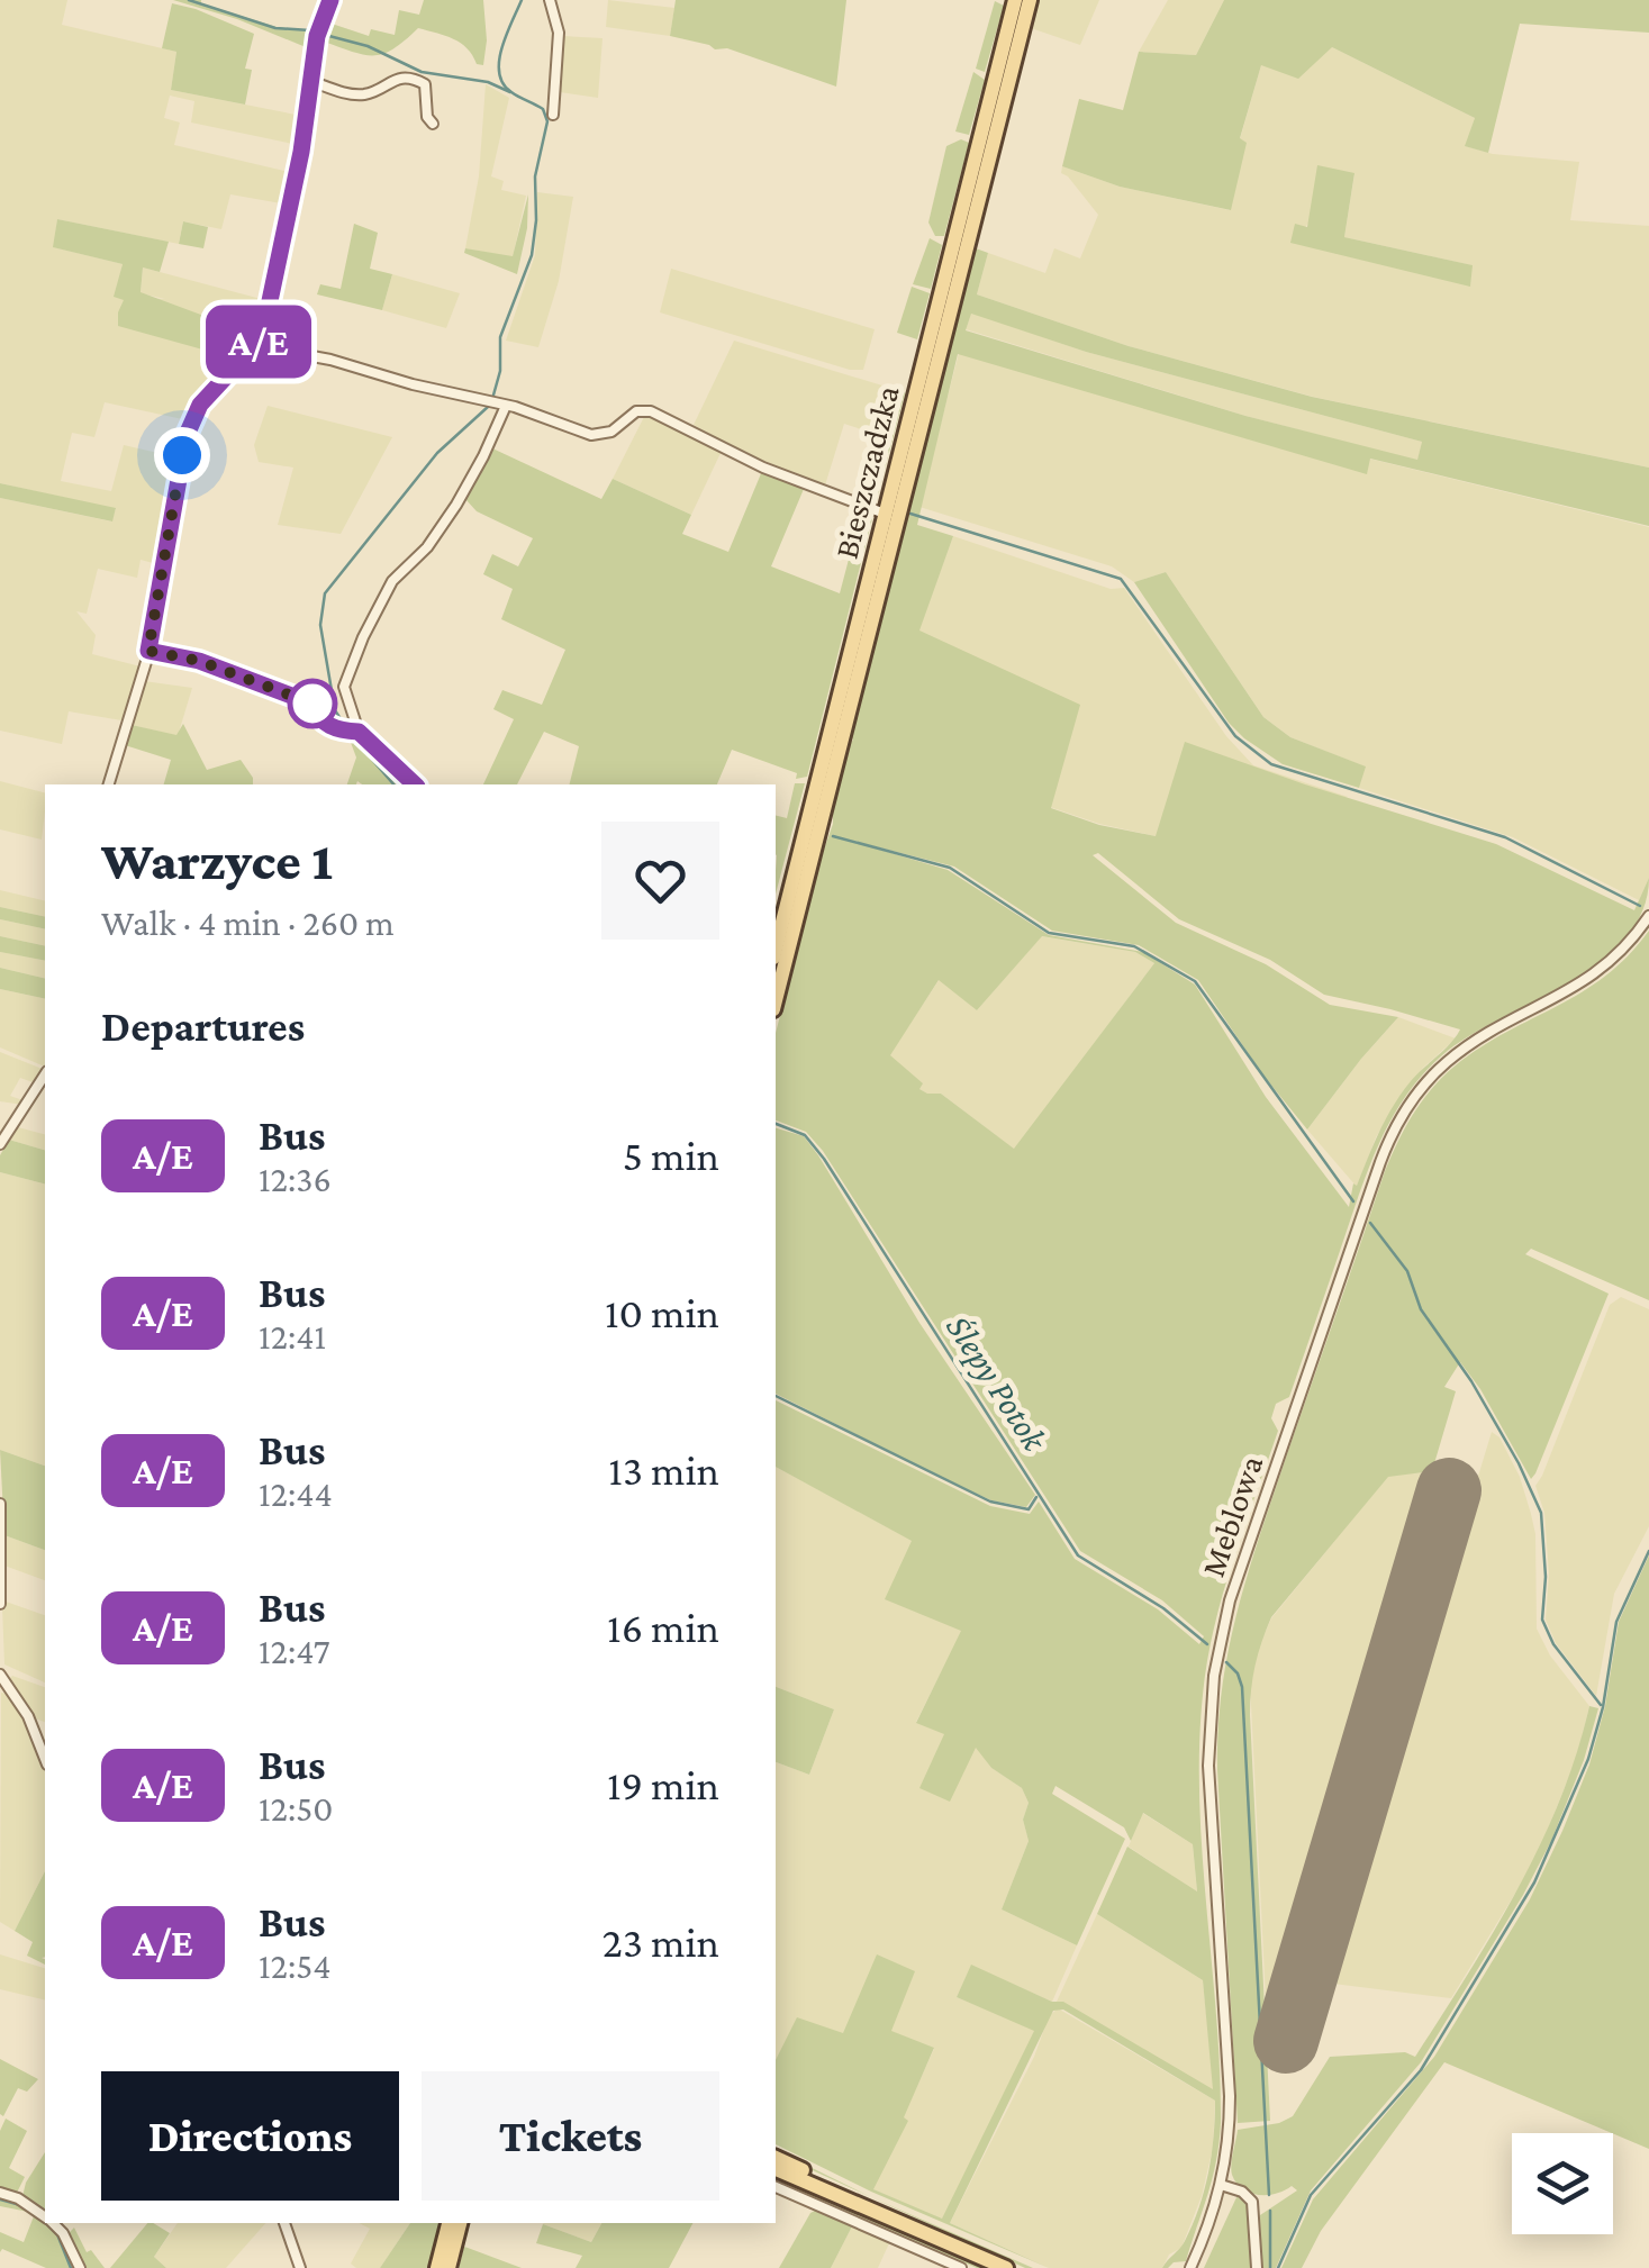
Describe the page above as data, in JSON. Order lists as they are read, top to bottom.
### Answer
{
  "streets": {
    "main road": ["Bieszczadzka"],
    "street": ["Meblowa"]
  },
  "water": ["Ślepy Potok"],
  "lines": ["bus line A/E"],
  "page": {
    "on_map": "A/E",
    "heading": [
      ["Warzyce 1", "Walk · 4 min · 260 m"],
      "Departures"
    ],
    "list": [
      {
        "mark": "A/E",
        "name": "Bus",
        "note": "12:36",
        "value": "5 min"
      },
      {
        "mark": "A/E",
        "name": "Bus",
        "note": "12:41",
        "value": "10 min"
      },
      {
        "mark": "A/E",
        "name": "Bus",
        "note": "12:44",
        "value": "13 min"
      },
      {
        "mark": "A/E",
        "name": "Bus",
        "note": "12:47",
        "value": "16 min"
      },
      {
        "mark": "A/E",
        "name": "Bus",
        "note": "12:50",
        "value": "19 min"
      },
      {
        "mark": "A/E",
        "name": "Bus",
        "note": "12:54",
        "value": "23 min"
      }
    ],
    "buttons": ["Directions", "Tickets"]
  }
}
